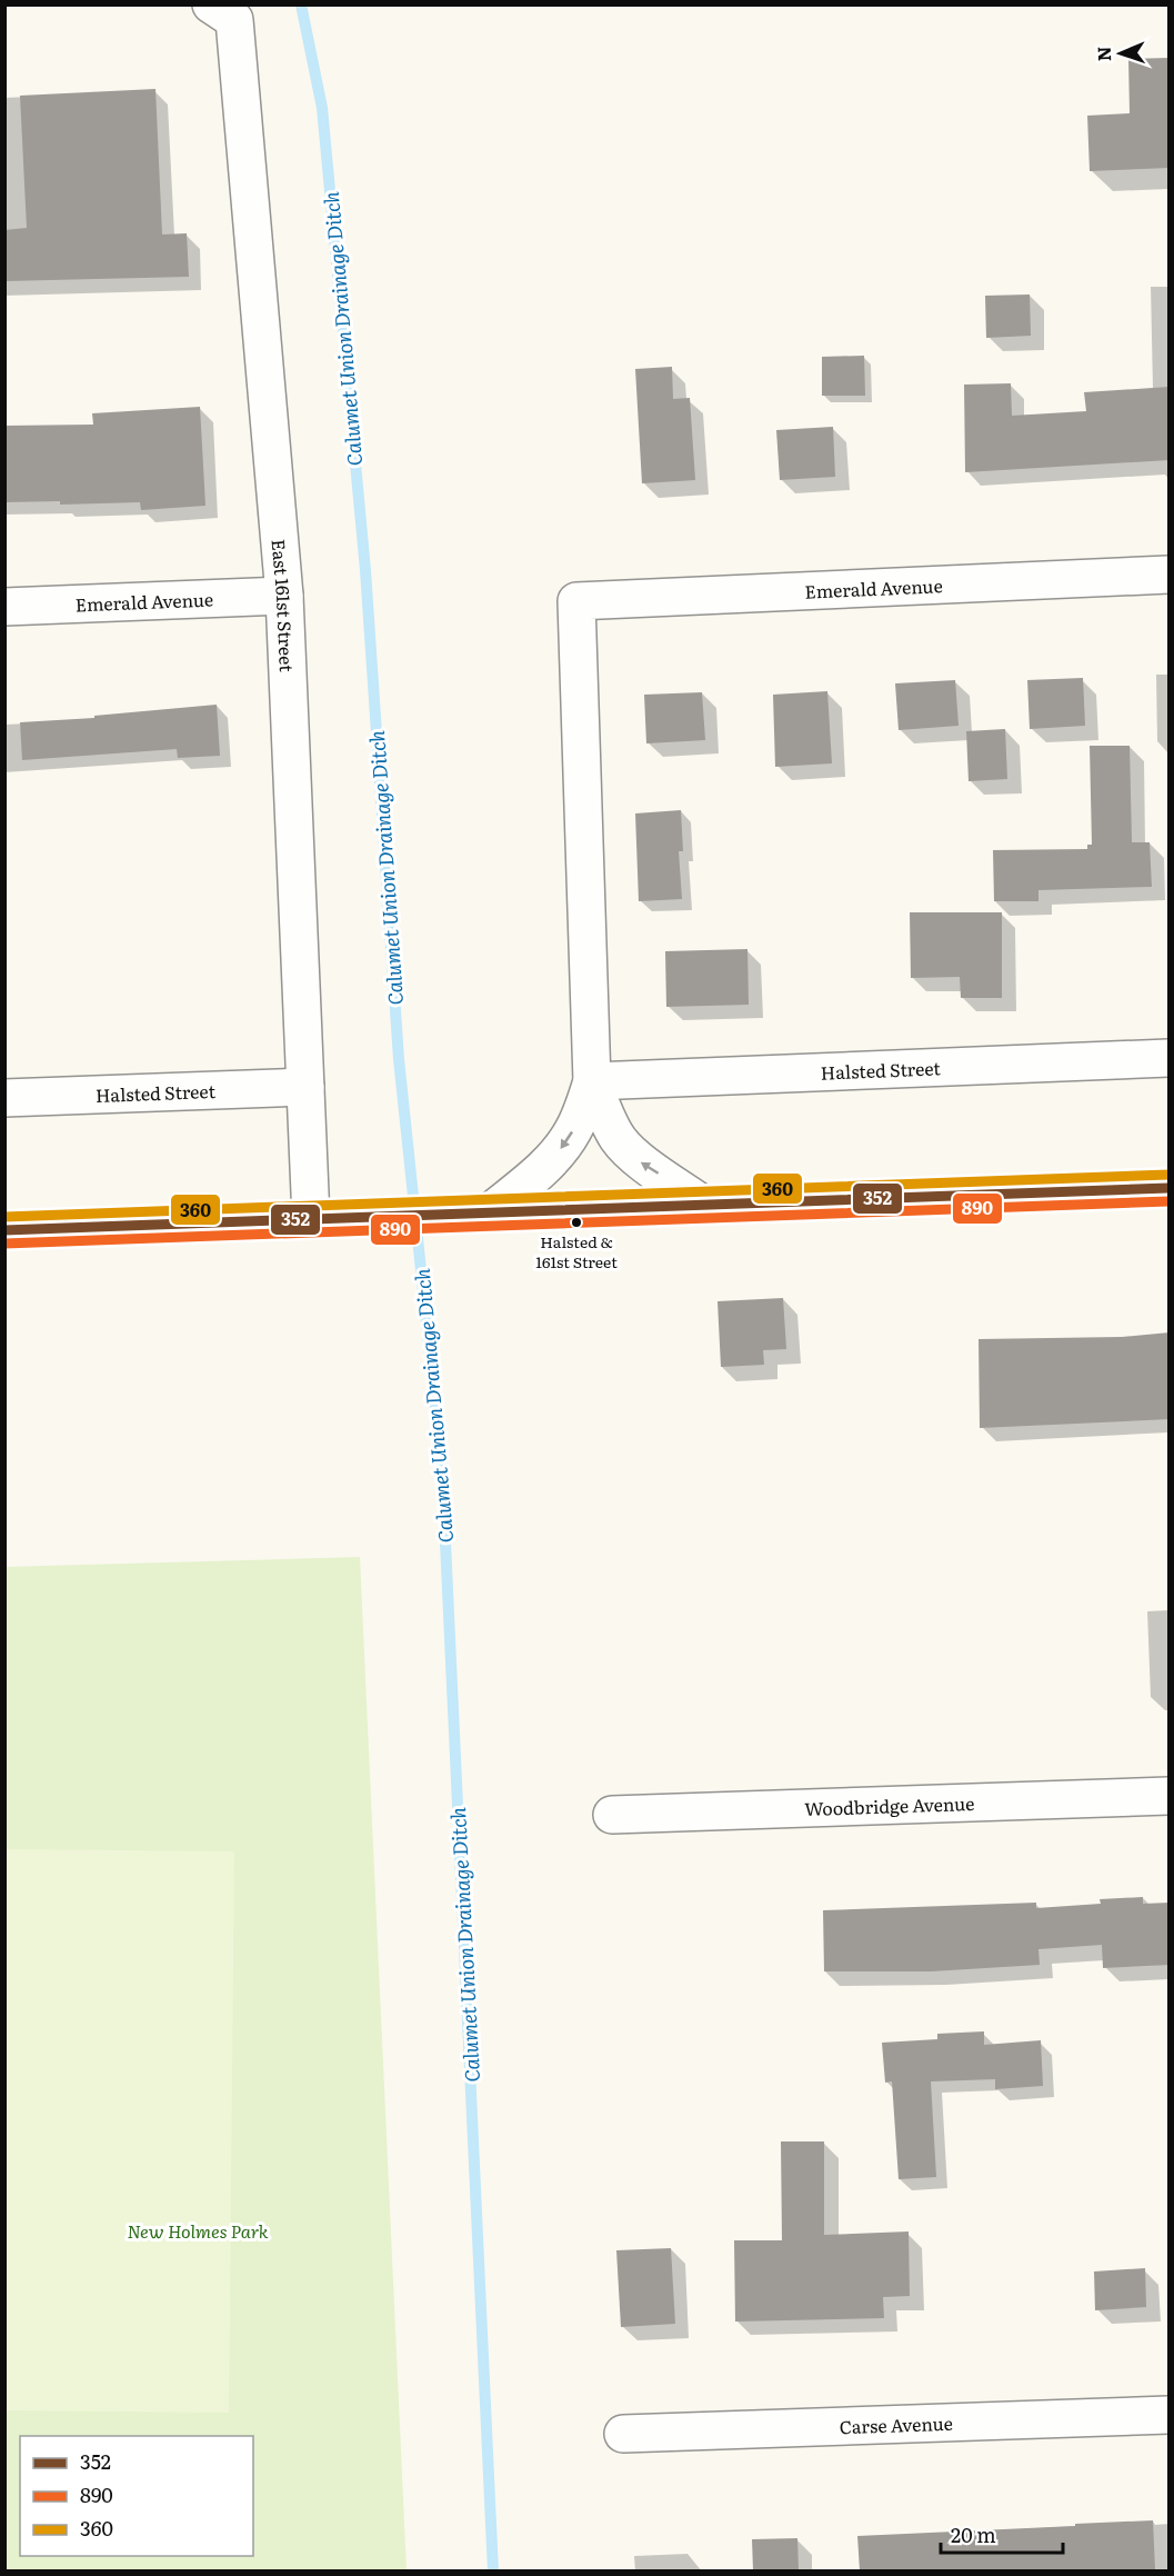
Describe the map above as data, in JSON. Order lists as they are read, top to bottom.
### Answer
{
  "streets": {
    "street": [
      "Emerald Avenue",
      "East 161st Street",
      "Halsted Street",
      "Woodbridge Avenue",
      "Carse Avenue"
    ]
  },
  "crossings": [
    ["Emerald Avenue", "East 161st Street"],
    ["Emerald Avenue", "Halsted Street"],
    ["East 161st Street", "Halsted Street"]
  ],
  "water": ["Calumet Union Drainage Ditch"],
  "parks": ["New Holmes Park"],
  "places": ["Halsted & 161st Street"],
  "lines": ["transit line 360", "transit line 352", "transit line 890"],
  "legend": ["352", "890", "360"],
  "scale_bar": "20 m",
  "north": "left"
}
